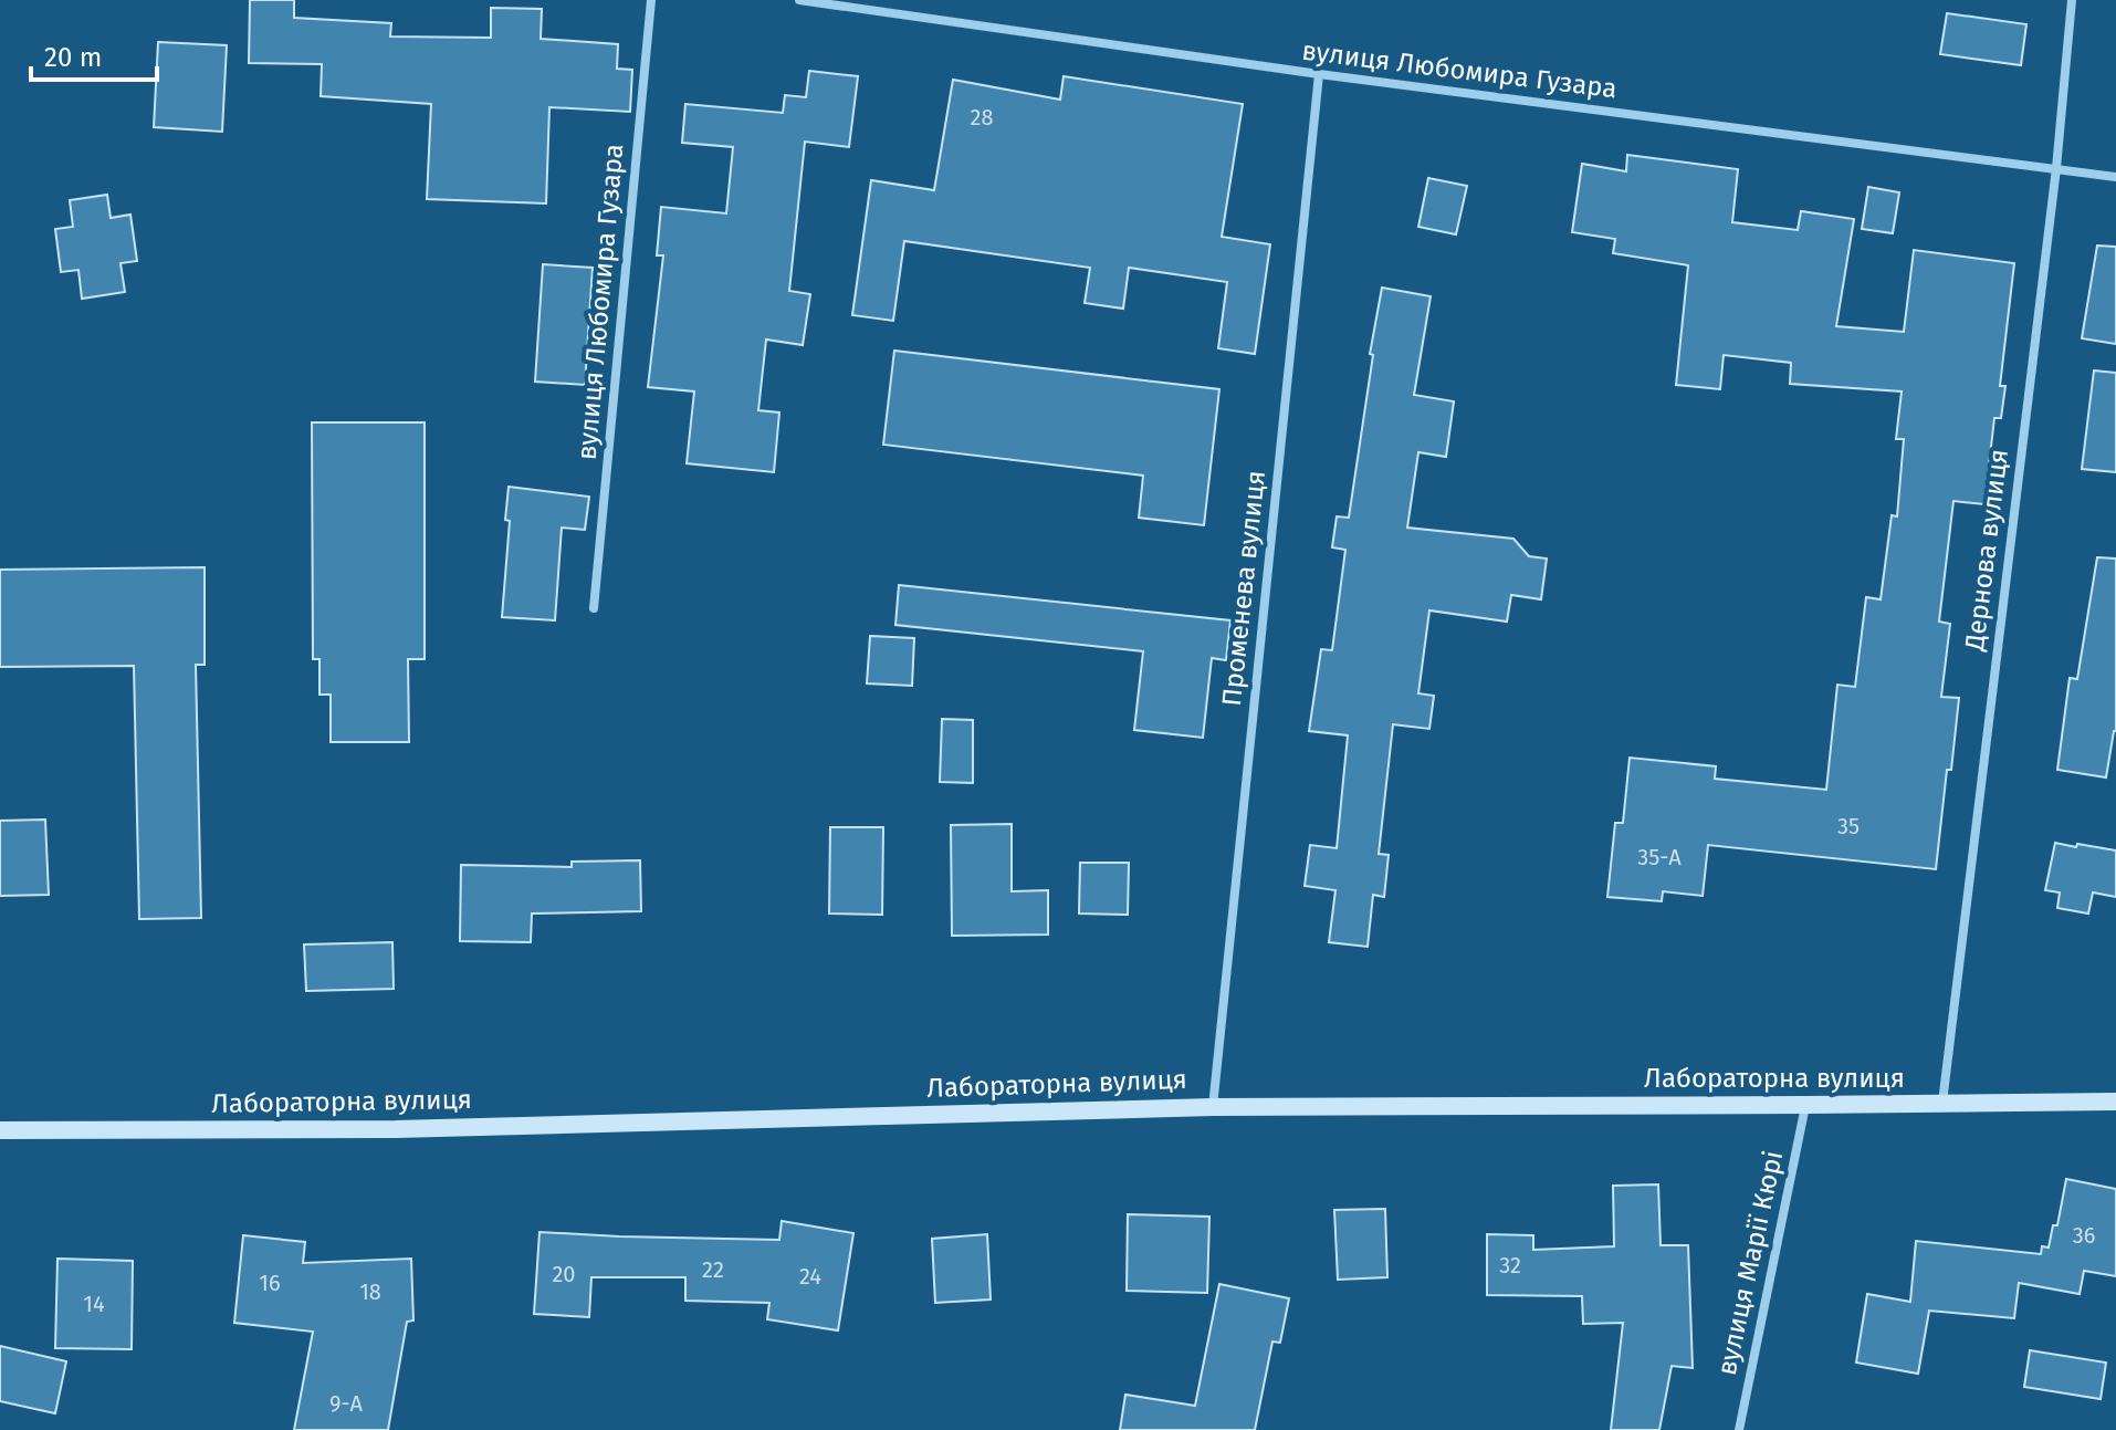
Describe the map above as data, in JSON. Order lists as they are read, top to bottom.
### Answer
{
  "streets": {
    "main road": ["Лабораторна вулиця"],
    "street": [
      "вулиця Любомира Гузара",
      "Дернова вулиця",
      "Променева вулиця",
      "вулиця Марії Кюрі"
    ]
  },
  "crossings": [
    ["вулиця Любомира Гузара", "Дернова вулиця"],
    ["вулиця Любомира Гузара", "Променева вулиця"],
    ["Дернова вулиця", "Лабораторна вулиця"],
    ["Променева вулиця", "Лабораторна вулиця"],
    ["Лабораторна вулиця", "вулиця Марії Кюрі"]
  ],
  "house_numbers": [
    "28",
    "35",
    "35-А",
    "36",
    "32",
    "22",
    "20",
    "24",
    "16",
    "18",
    "14",
    "9-А"
  ],
  "scale_bar": "20 m"
}
